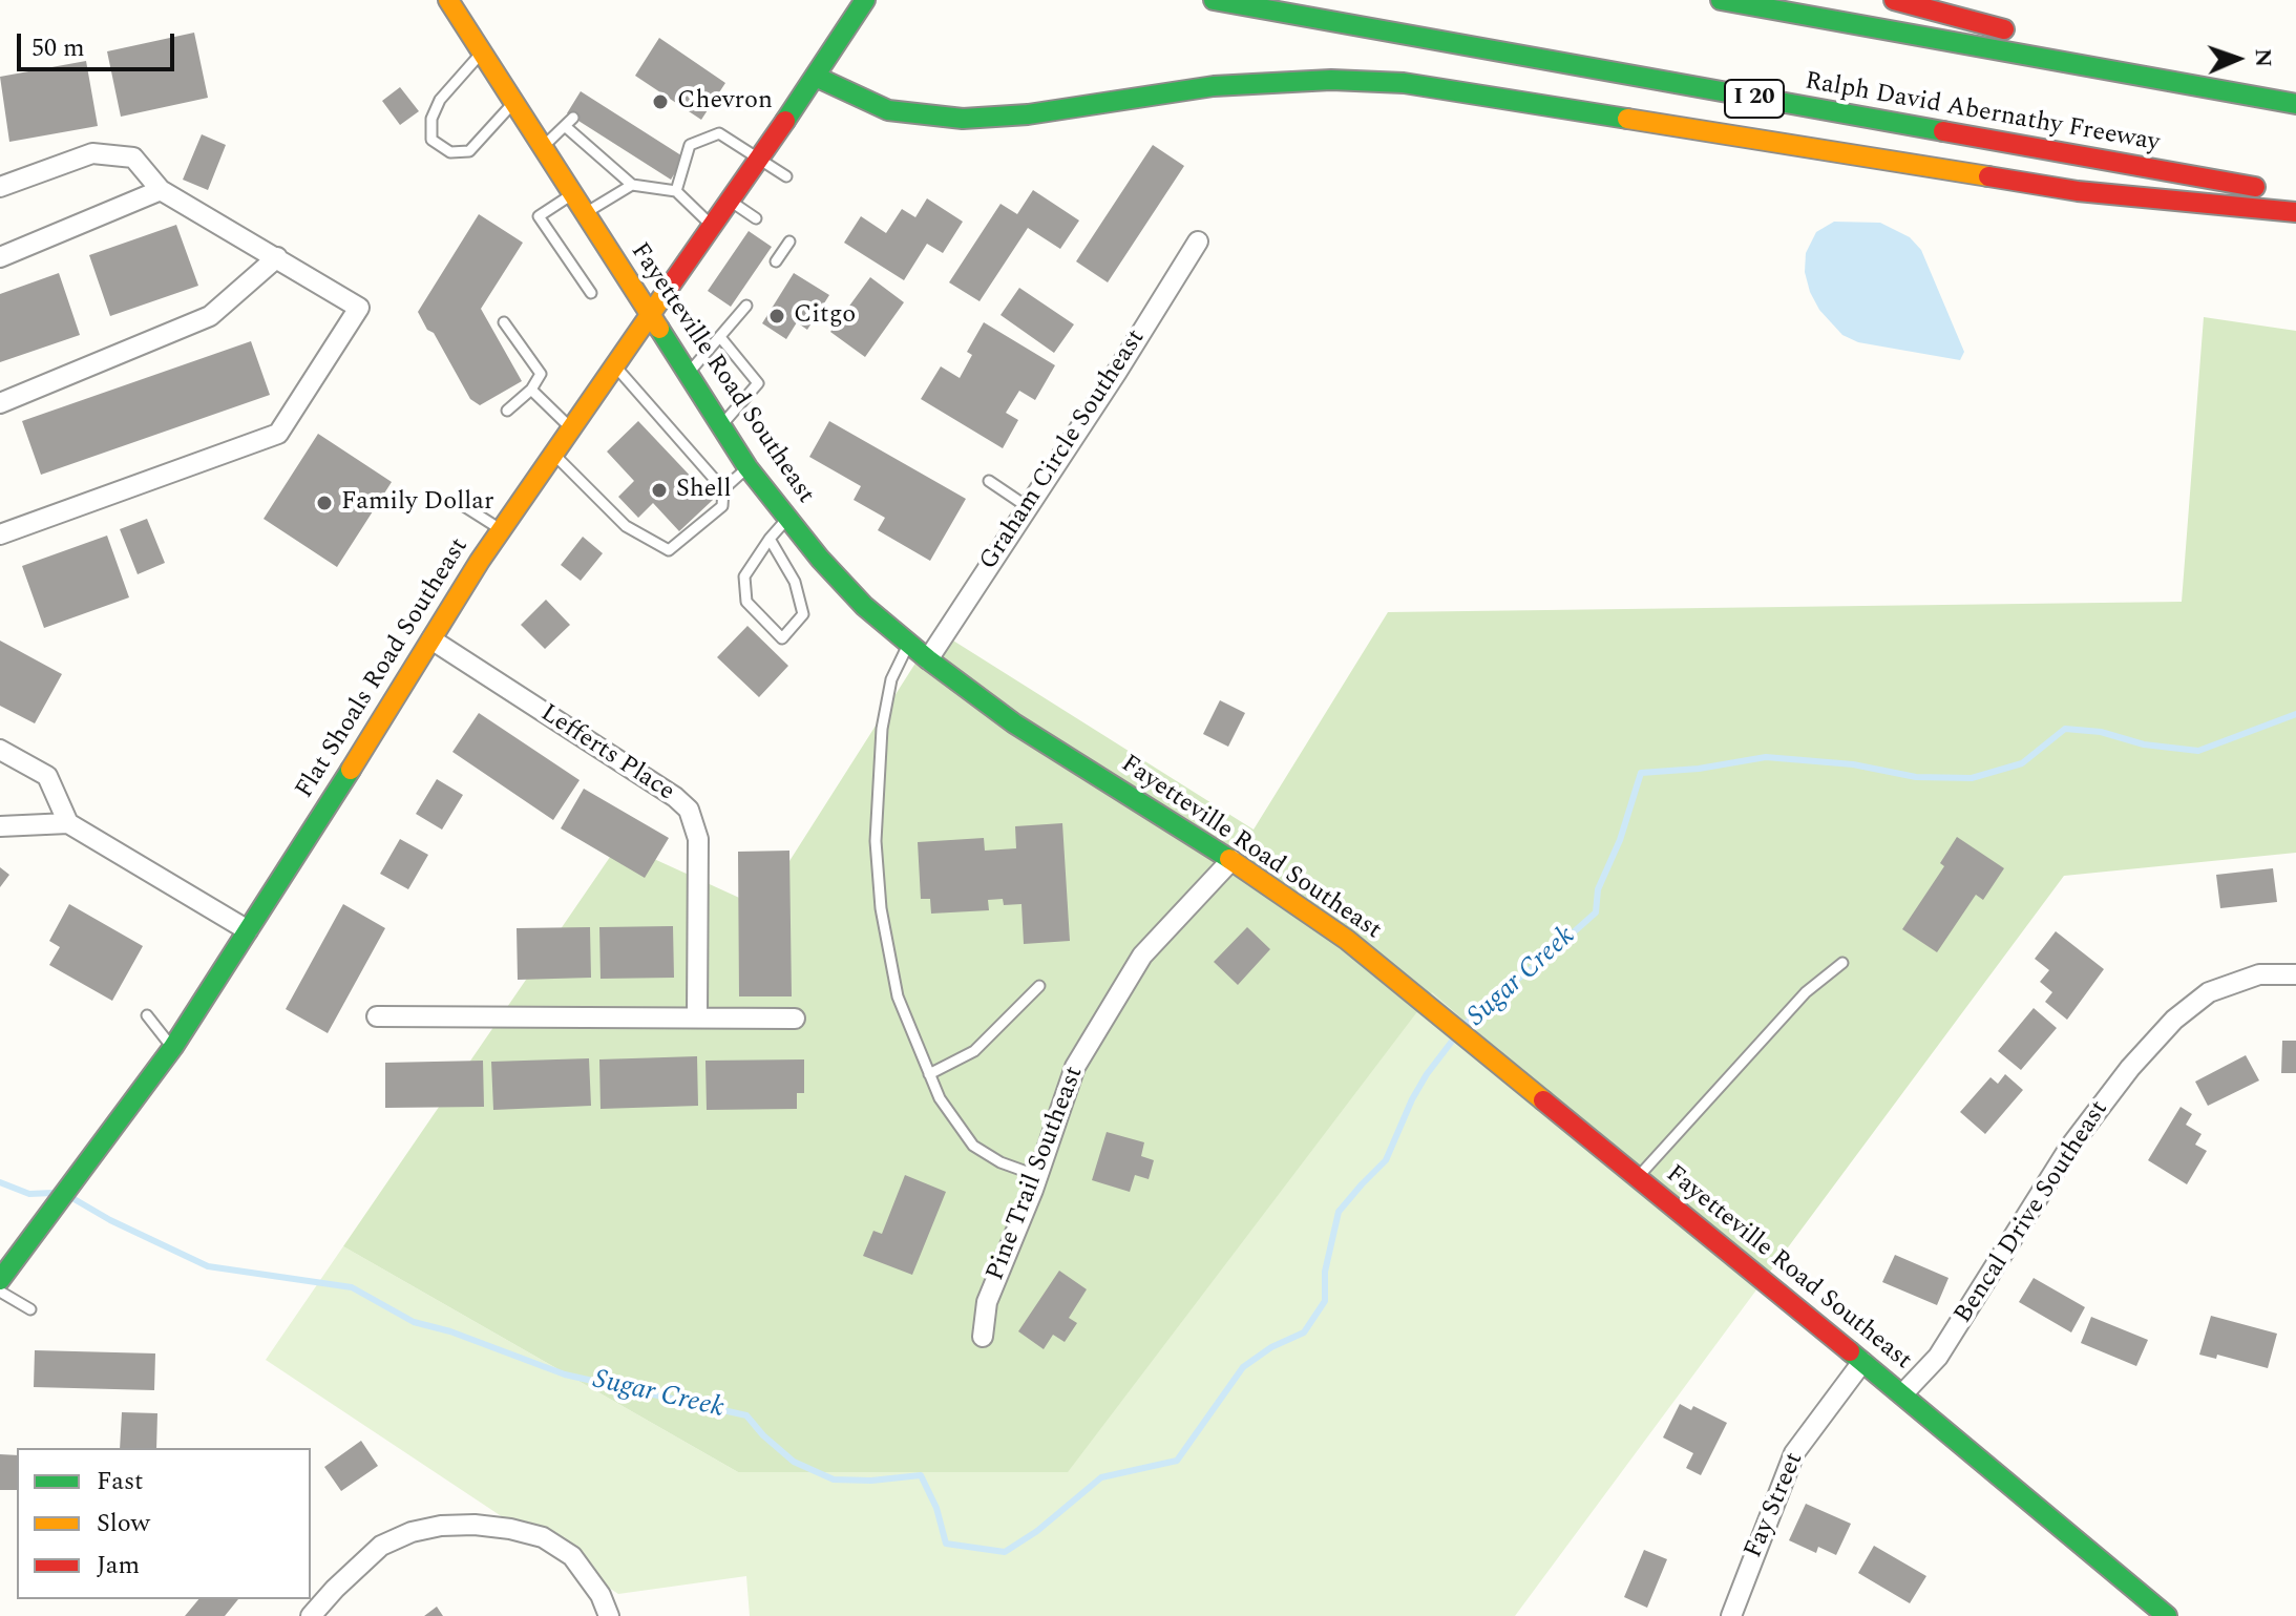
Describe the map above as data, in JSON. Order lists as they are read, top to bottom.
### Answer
{
  "streets": {
    "main road": [
      "I 20",
      "Ralph David Abernathy Freeway",
      "Fayetteville Road Southeast",
      "Flat Shoals Road Southeast"
    ],
    "street": [
      "Graham Circle Southeast",
      "Lefferts Place",
      "Pine Trail Southeast",
      "Bencal Drive Southeast",
      "Fay Street"
    ]
  },
  "crossings": [
    ["Fayetteville Road Southeast", "Graham Circle Southeast"],
    ["Fayetteville Road Southeast", "Flat Shoals Road Southeast"],
    ["Fayetteville Road Southeast", "Pine Trail Southeast"],
    ["Fayetteville Road Southeast", "Bencal Drive Southeast"],
    ["Fayetteville Road Southeast", "Fay Street"],
    ["Flat Shoals Road Southeast", "Lefferts Place"]
  ],
  "water": ["Sugar Creek"],
  "places": [
    "Chevron",
    "Citgo",
    "Shell",
    "Family Dollar"
  ],
  "legend": ["Fast", "Slow", "Jam"],
  "scale_bar": "50 m",
  "north": "right"
}
